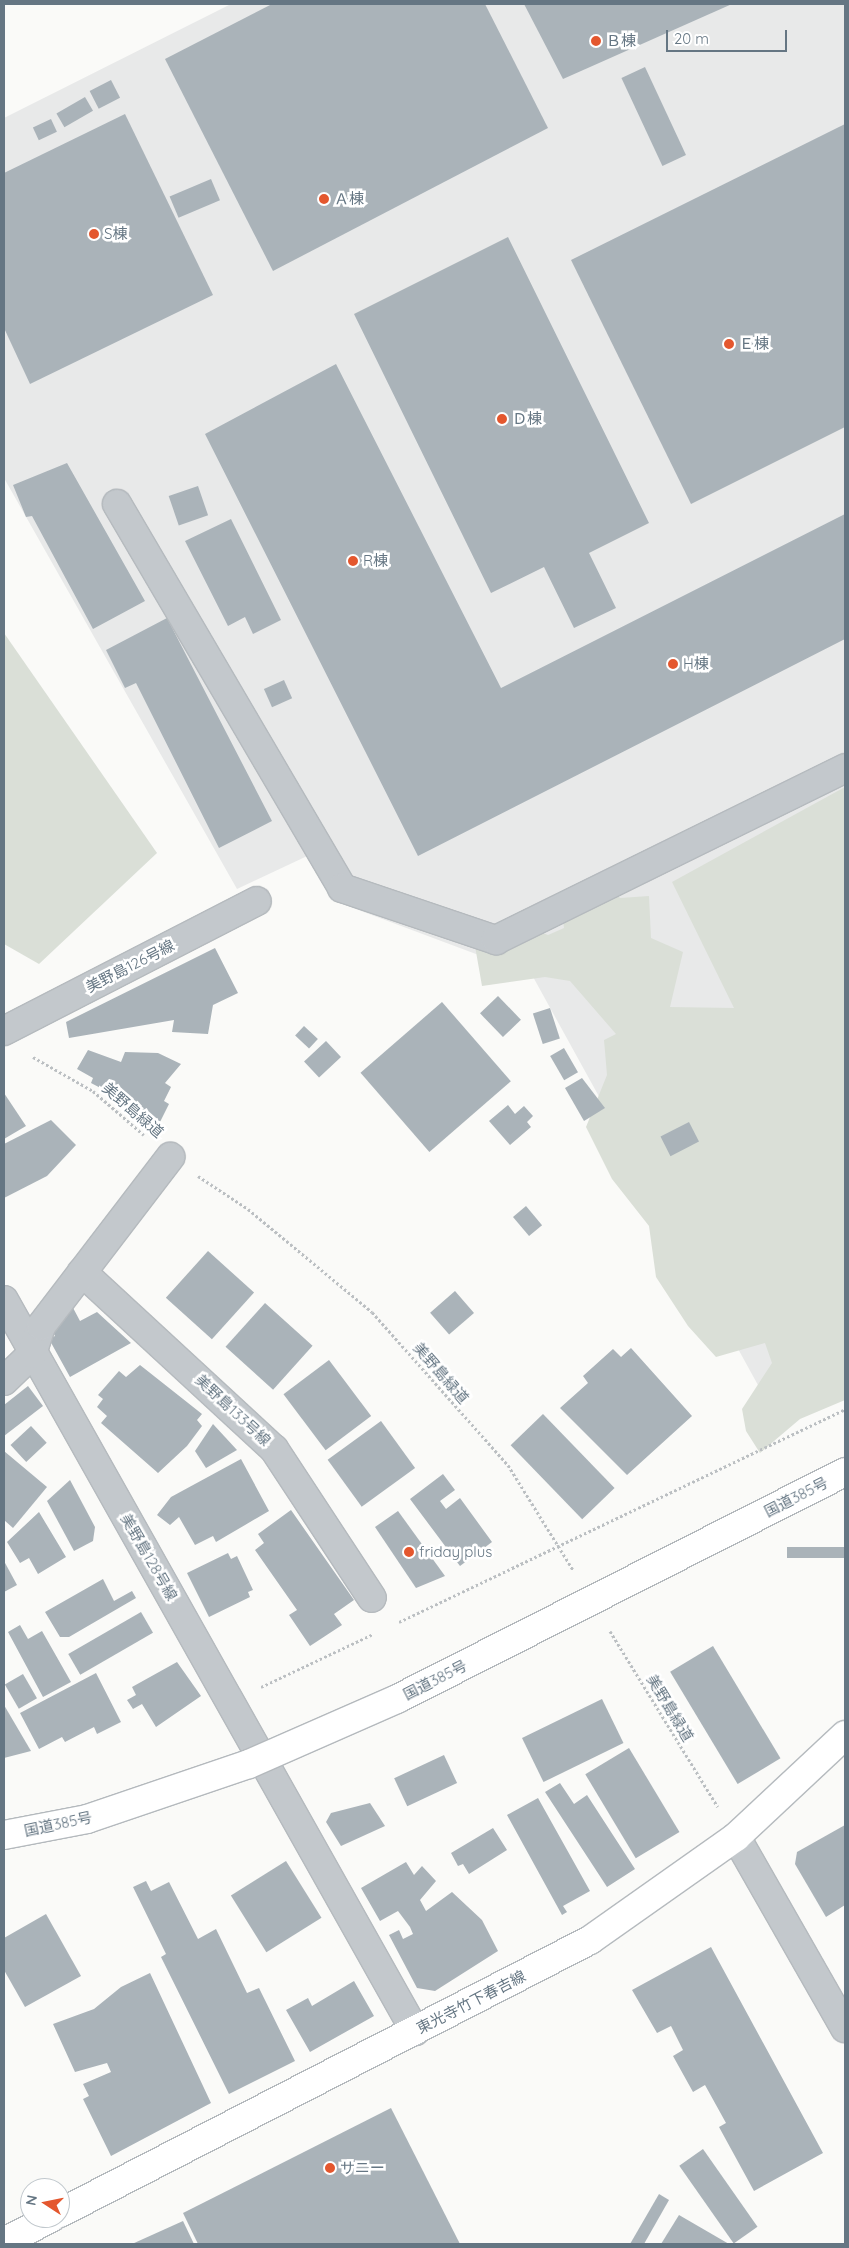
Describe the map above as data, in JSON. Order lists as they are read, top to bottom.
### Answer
{
  "streets": {
    "main road": ["国道385号", "東光寺竹下春吉線"],
    "street": ["美野島126号線", "美野島133号線", "美野島128号線"],
    "path": ["美野島緑道"]
  },
  "crossings": [
    ["美野島緑道", "東光寺竹下春吉線"],
    ["美野島128号線", "東光寺竹下春吉線"]
  ],
  "places": [
    "Ｂ棟",
    "Ａ棟",
    "S棟",
    "Ｅ棟",
    "Ｄ棟",
    "R棟",
    "H棟",
    "friday plus",
    "サニー"
  ],
  "scale_bar": "20 m",
  "north": "left"
}
